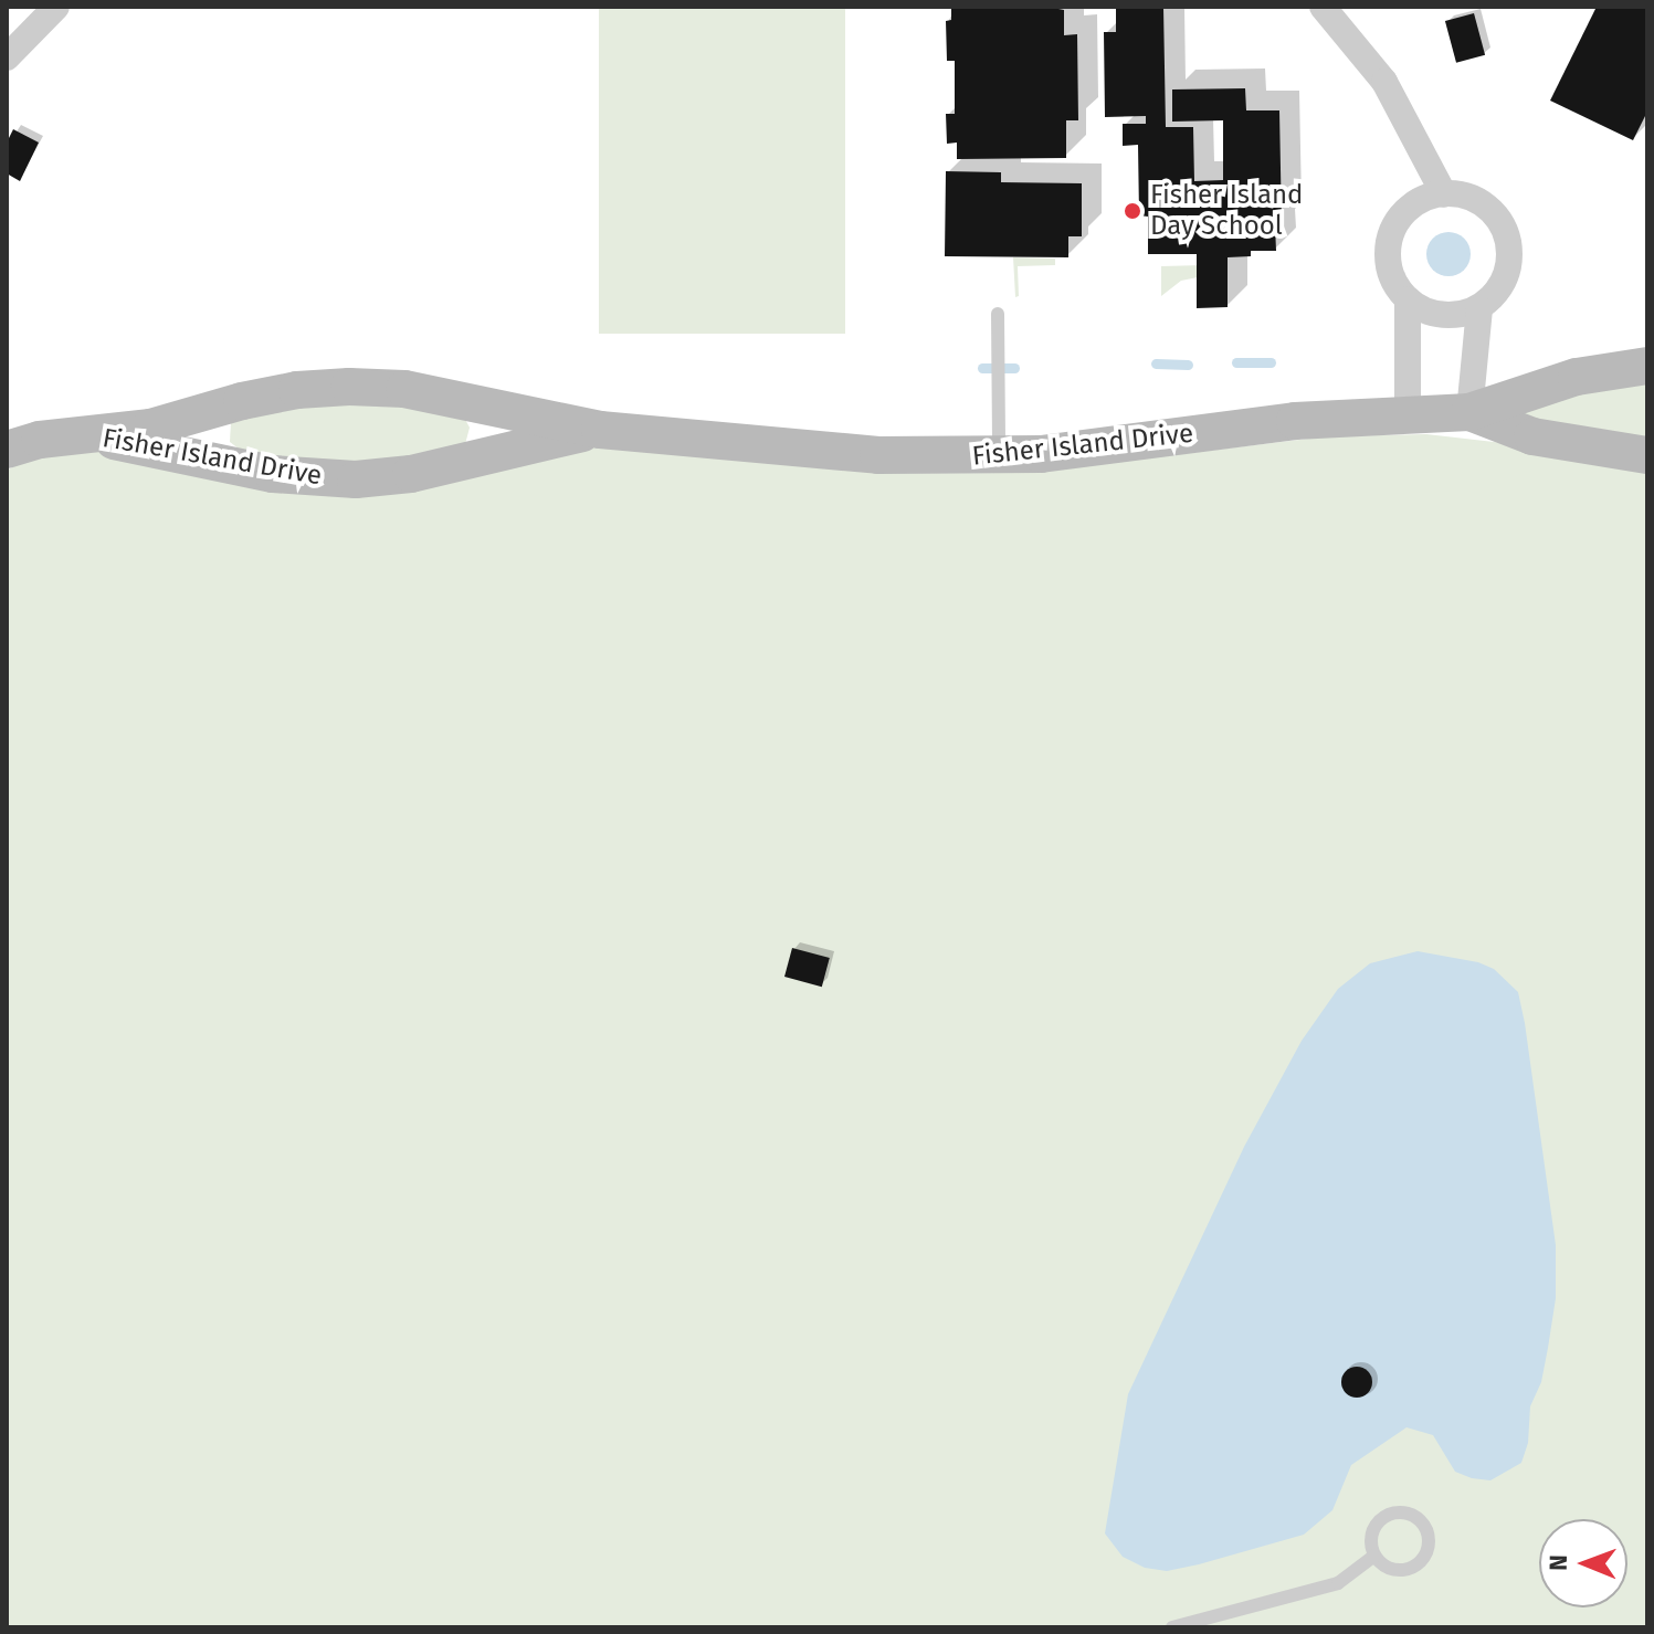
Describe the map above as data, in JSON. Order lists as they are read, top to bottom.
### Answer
{
  "streets": {
    "street": ["Fisher Island Drive"]
  },
  "places": ["Fisher Island Day School"],
  "north": "left"
}
